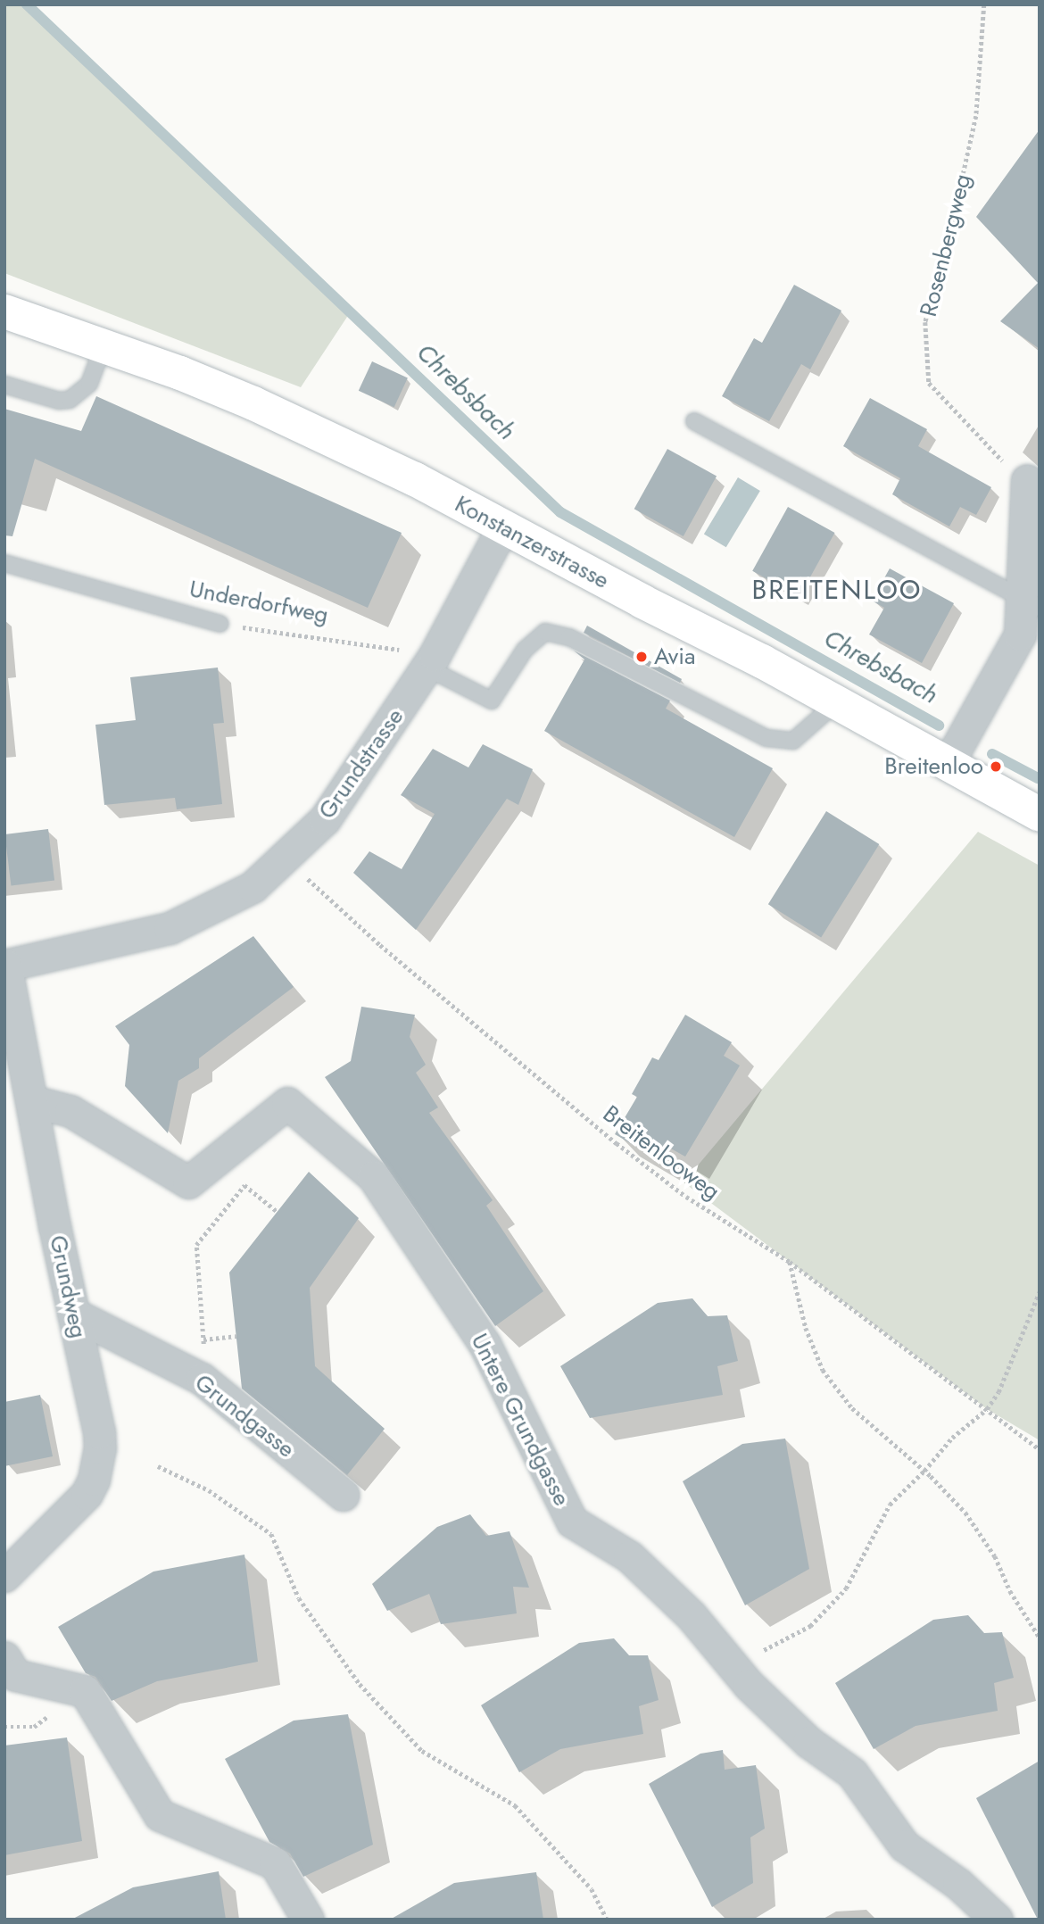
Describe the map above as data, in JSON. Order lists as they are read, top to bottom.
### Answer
{
  "streets": {
    "main road": ["Konstanzerstrasse"],
    "street": [
      "Grundstrasse",
      "Grundweg",
      "Grundgasse",
      "Untere Grundgasse"
    ],
    "lane": ["Underdorfweg"],
    "path": ["Rosenbergweg", "Breitenlooweg"]
  },
  "crossings": [
    ["Konstanzerstrasse", "Grundstrasse"],
    ["Underdorfweg", "Grundstrasse"],
    ["Grundstrasse", "Breitenlooweg"],
    ["Grundstrasse", "Grundweg"],
    ["Grundweg", "Grundgasse"],
    ["Grundweg", "Untere Grundgasse"]
  ],
  "districts": ["BREITENLOO"],
  "water": ["Chrebsbach"],
  "places": ["Avia", "Breitenloo"]
}
